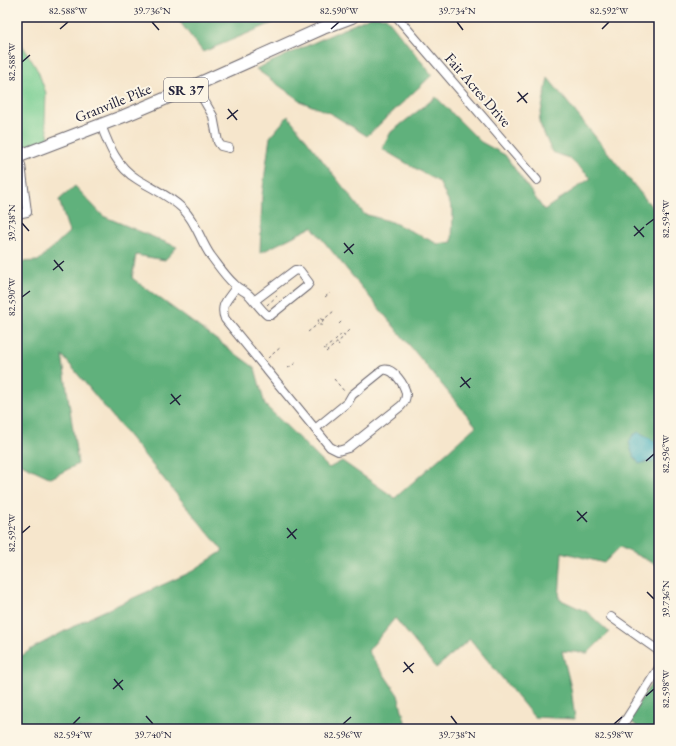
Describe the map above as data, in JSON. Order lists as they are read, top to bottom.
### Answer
{
  "streets": {
    "highway": ["SR 37", "Granville Pike"],
    "street": ["Fair Acres Drive"]
  },
  "coordinates": [
    "82.588°W",
    "39.736°N",
    "82.590°W",
    "39.734°N",
    "82.592°W",
    "82.594°W",
    "39.738°N",
    "82.596°W",
    "82.598°W",
    "39.740°N"
  ]
}
